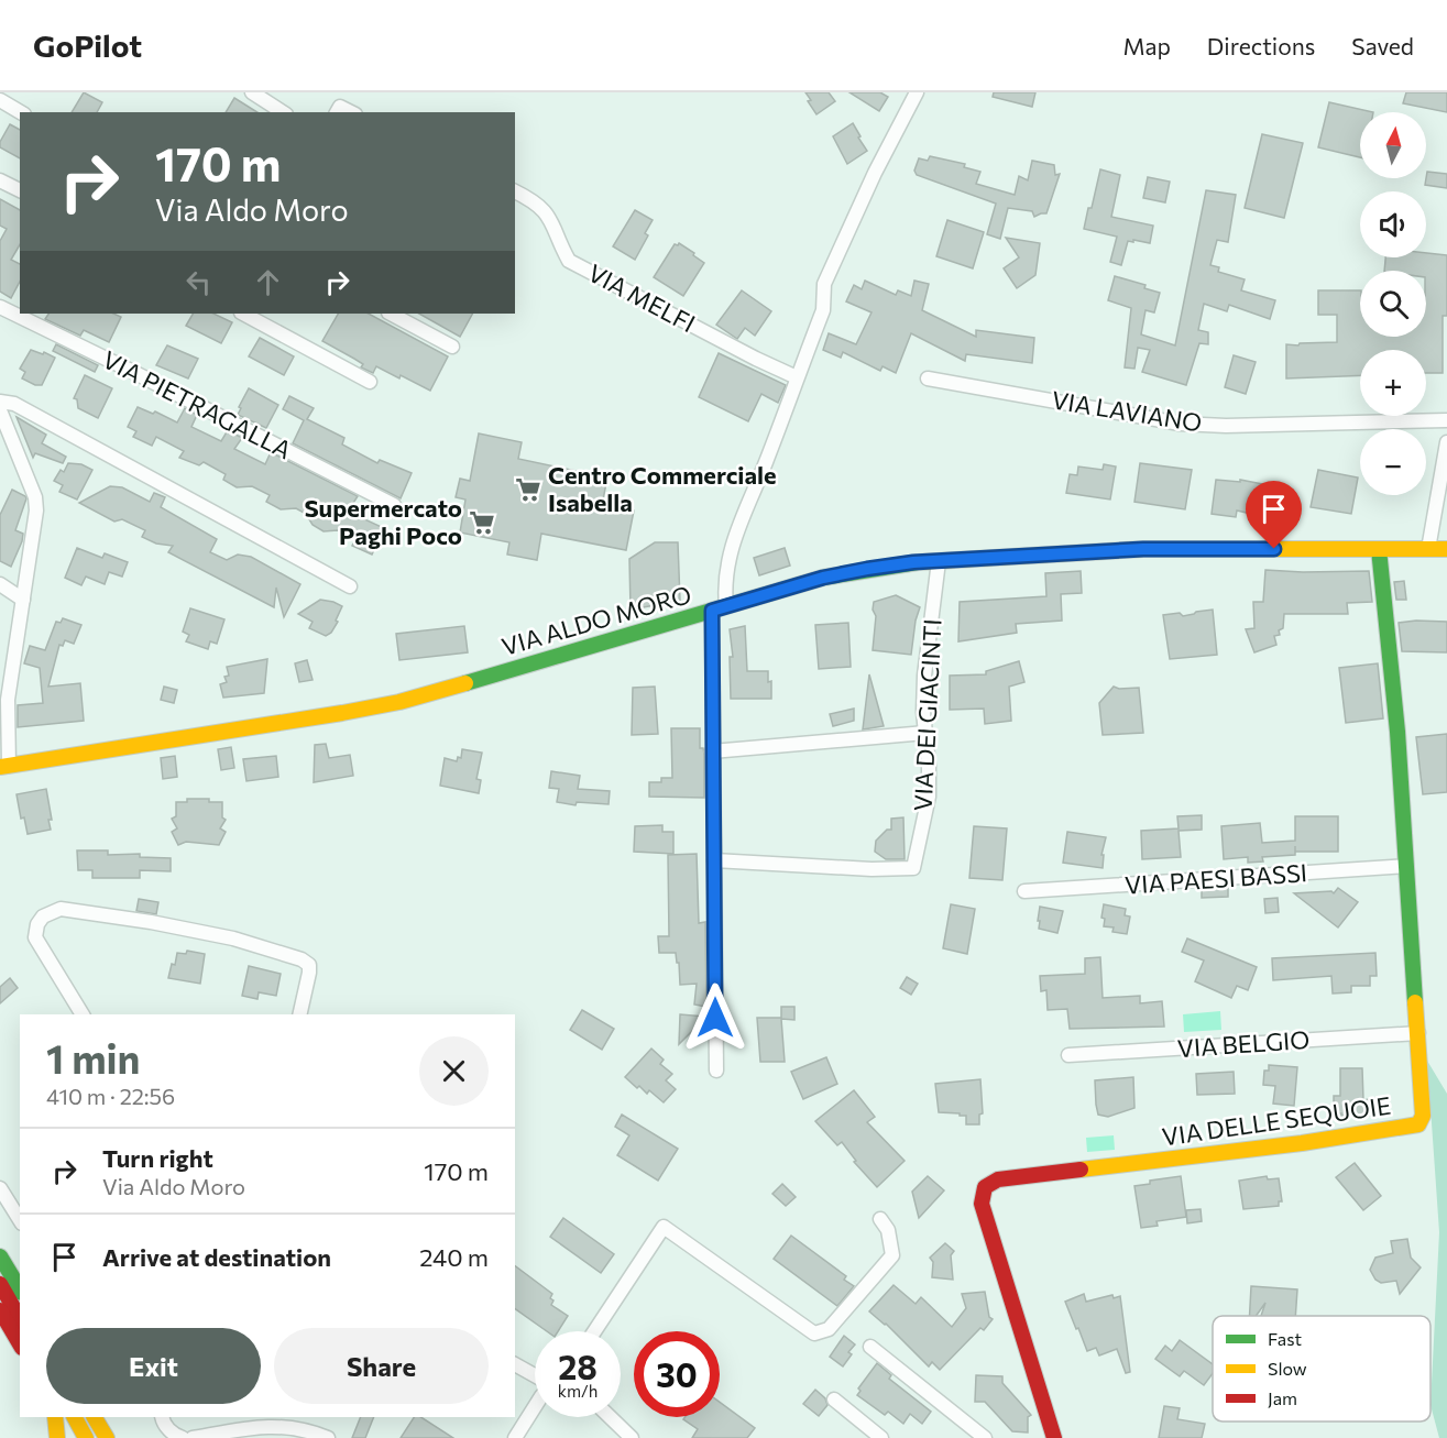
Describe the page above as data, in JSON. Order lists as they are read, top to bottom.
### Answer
{
  "streets": {
    "street": [
      "VIA MELFI",
      "VIA PIETRAGALLA",
      "VIA LAVIANO",
      "VIA ALDO MORO",
      "VIA DEI GIACINTI",
      "VIA PAESI BASSI",
      "VIA BELGIO",
      "VIA DELLE SEQUOIE"
    ]
  },
  "crossings": [
    ["VIA ALDO MORO", "VIA DEI GIACINTI"],
    ["VIA ALDO MORO", "VIA DELLE SEQUOIE"],
    ["VIA PAESI BASSI", "VIA DELLE SEQUOIE"],
    ["VIA BELGIO", "VIA DELLE SEQUOIE"]
  ],
  "places": {
    "supermarket": ["Centro Commerciale Isabella", "Supermercato Paghi Poco"]
  },
  "legend": ["Fast", "Slow", "Jam"],
  "north": "top",
  "page": {
    "header": "GoPilot",
    "nav": ["Map", "Directions", "Saved"],
    "map_buttons": ["+", "−"],
    "turn": ["170 m", "Via Aldo Moro"],
    "heading": ["1 min", "410 m · 22:56"],
    "list": [
      {
        "name": "Turn right",
        "note": "Via Aldo Moro",
        "value": "170 m"
      },
      {
        "name": "Arrive at destination",
        "value": "240 m"
      }
    ],
    "buttons": ["Exit", "Share"],
    "speed": "28 km/h",
    "limit": "30"
  }
}
